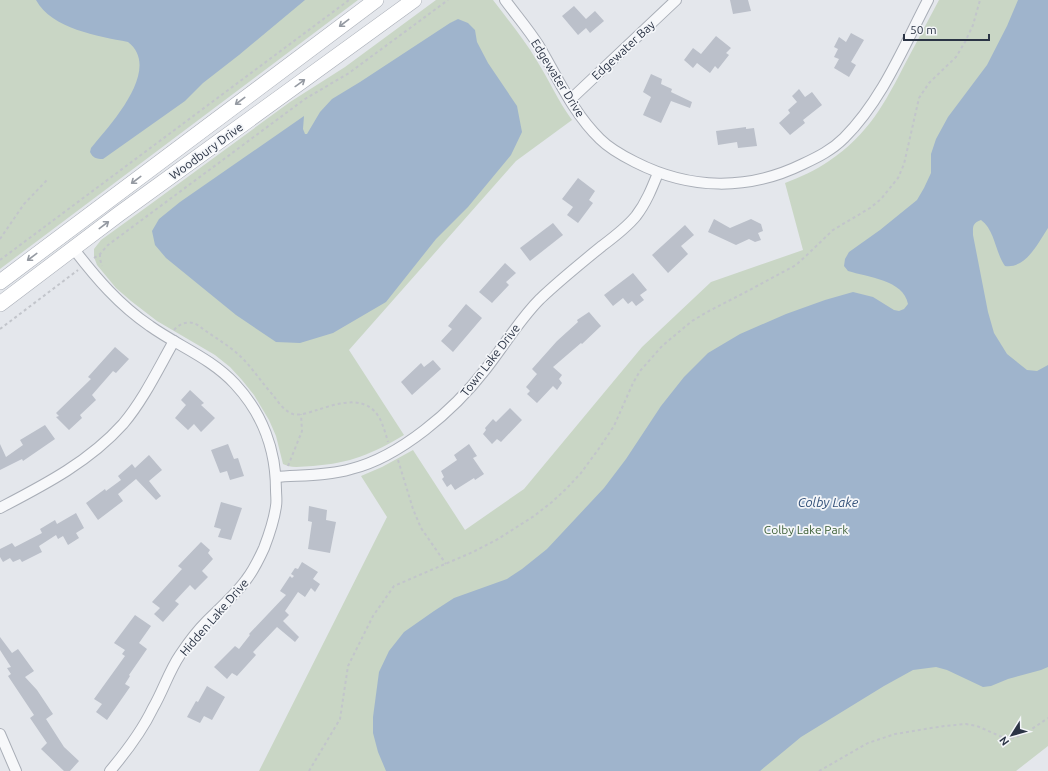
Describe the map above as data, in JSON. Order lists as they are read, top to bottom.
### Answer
{
  "streets": {
    "main road": ["Woodbury Drive"],
    "street": [
      "Edgewater Bay",
      "Edgewater Drive",
      "Town Lake Drive",
      "Hidden Lake Drive"
    ]
  },
  "crossings": [
    ["Edgewater Bay", "Edgewater Drive"],
    ["Edgewater Drive", "Town Lake Drive"],
    ["Woodbury Drive", "Hidden Lake Drive"],
    ["Town Lake Drive", "Hidden Lake Drive"]
  ],
  "water": ["Colby Lake"],
  "parks": ["Colby Lake Park"],
  "scale_bar": "50 m",
  "north": "bottom left"
}
